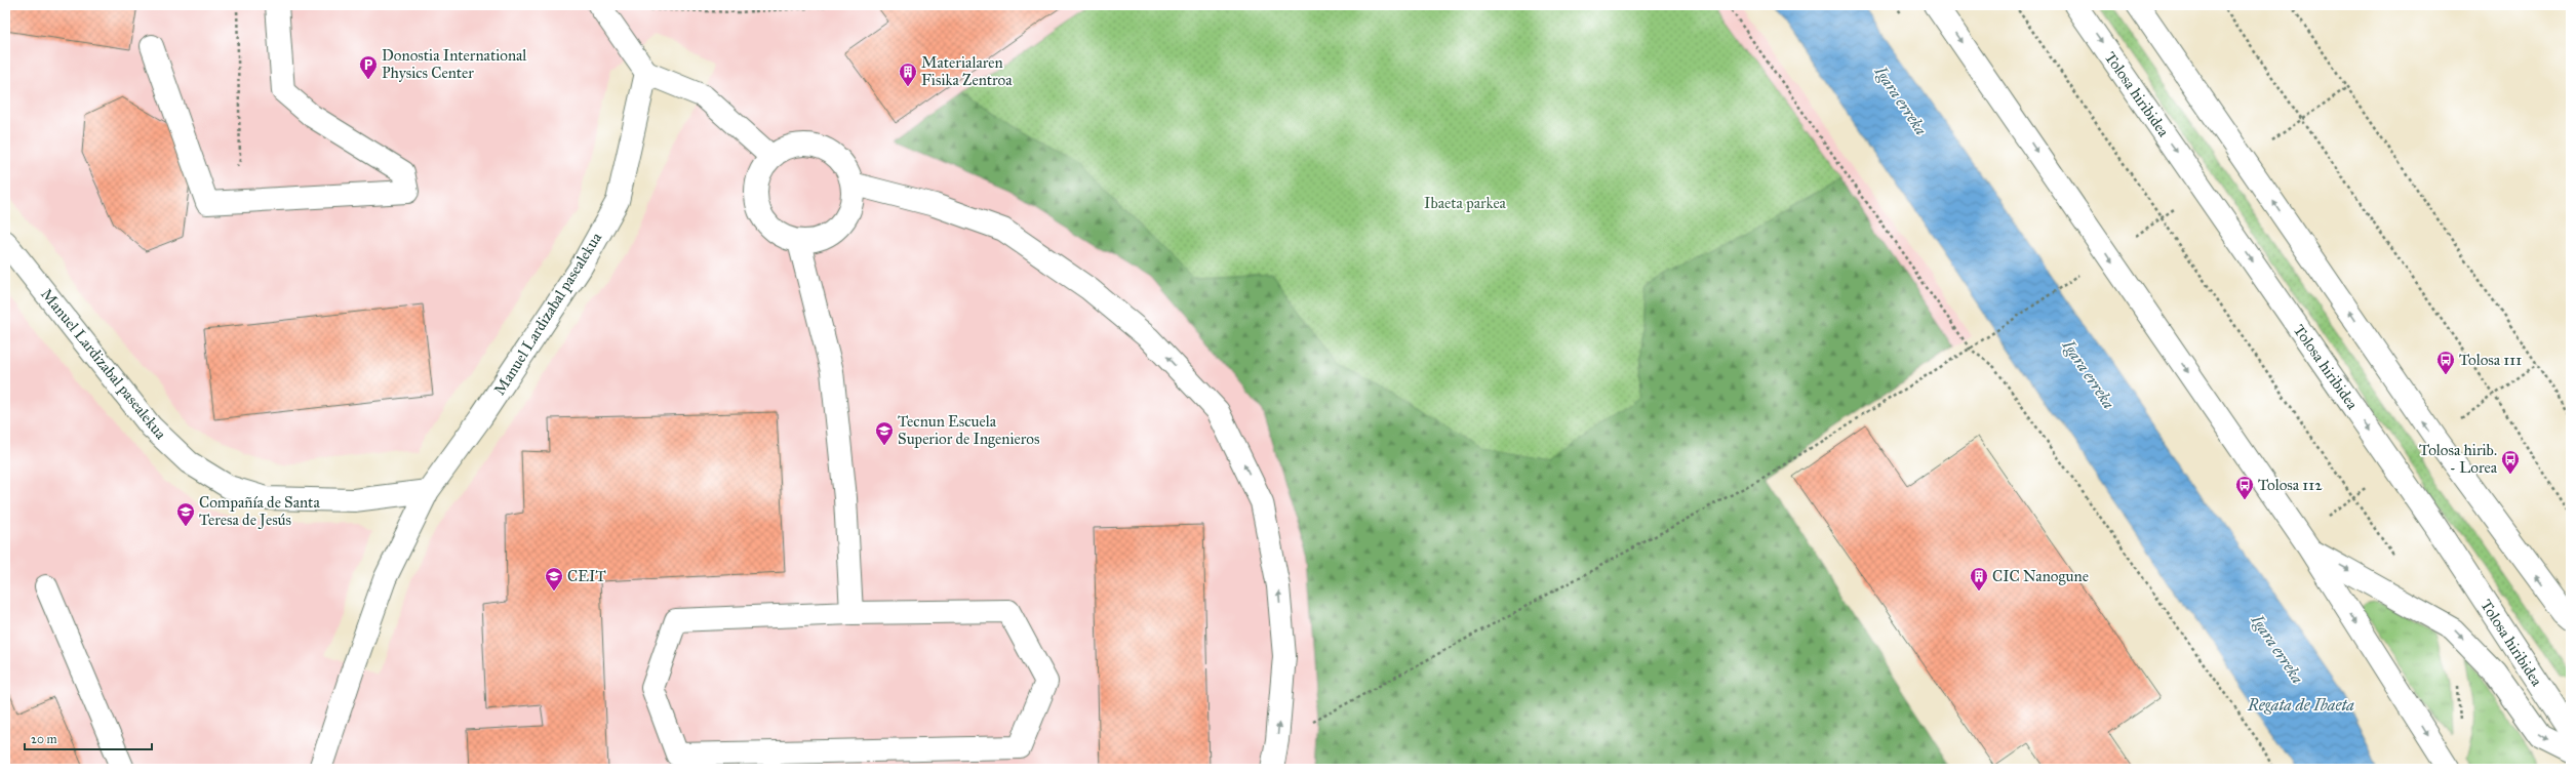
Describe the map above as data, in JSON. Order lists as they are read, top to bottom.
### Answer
{
  "streets": {
    "street": ["Tolosa hiribidea", "Manuel Lardizabal pasealekua"]
  },
  "water": ["Igara erreka", "Regata de Ibaeta"],
  "parks": ["Ibaeta parkea"],
  "places": {
    "parking": ["Donostia International Physics Center"],
    "building": ["Materialaren Fisika Zentroa", "CIC Nanogune"],
    "bus stop": ["Tolosa 111", "Tolosa hirib. - Lorea", "Tolosa 112"],
    "school or university": ["Tecnun Escuela Superior de Ingenieros", "Compañía de Santa Teresa de Jesús", "CEIT"]
  },
  "scale_bar": "20 m"
}
